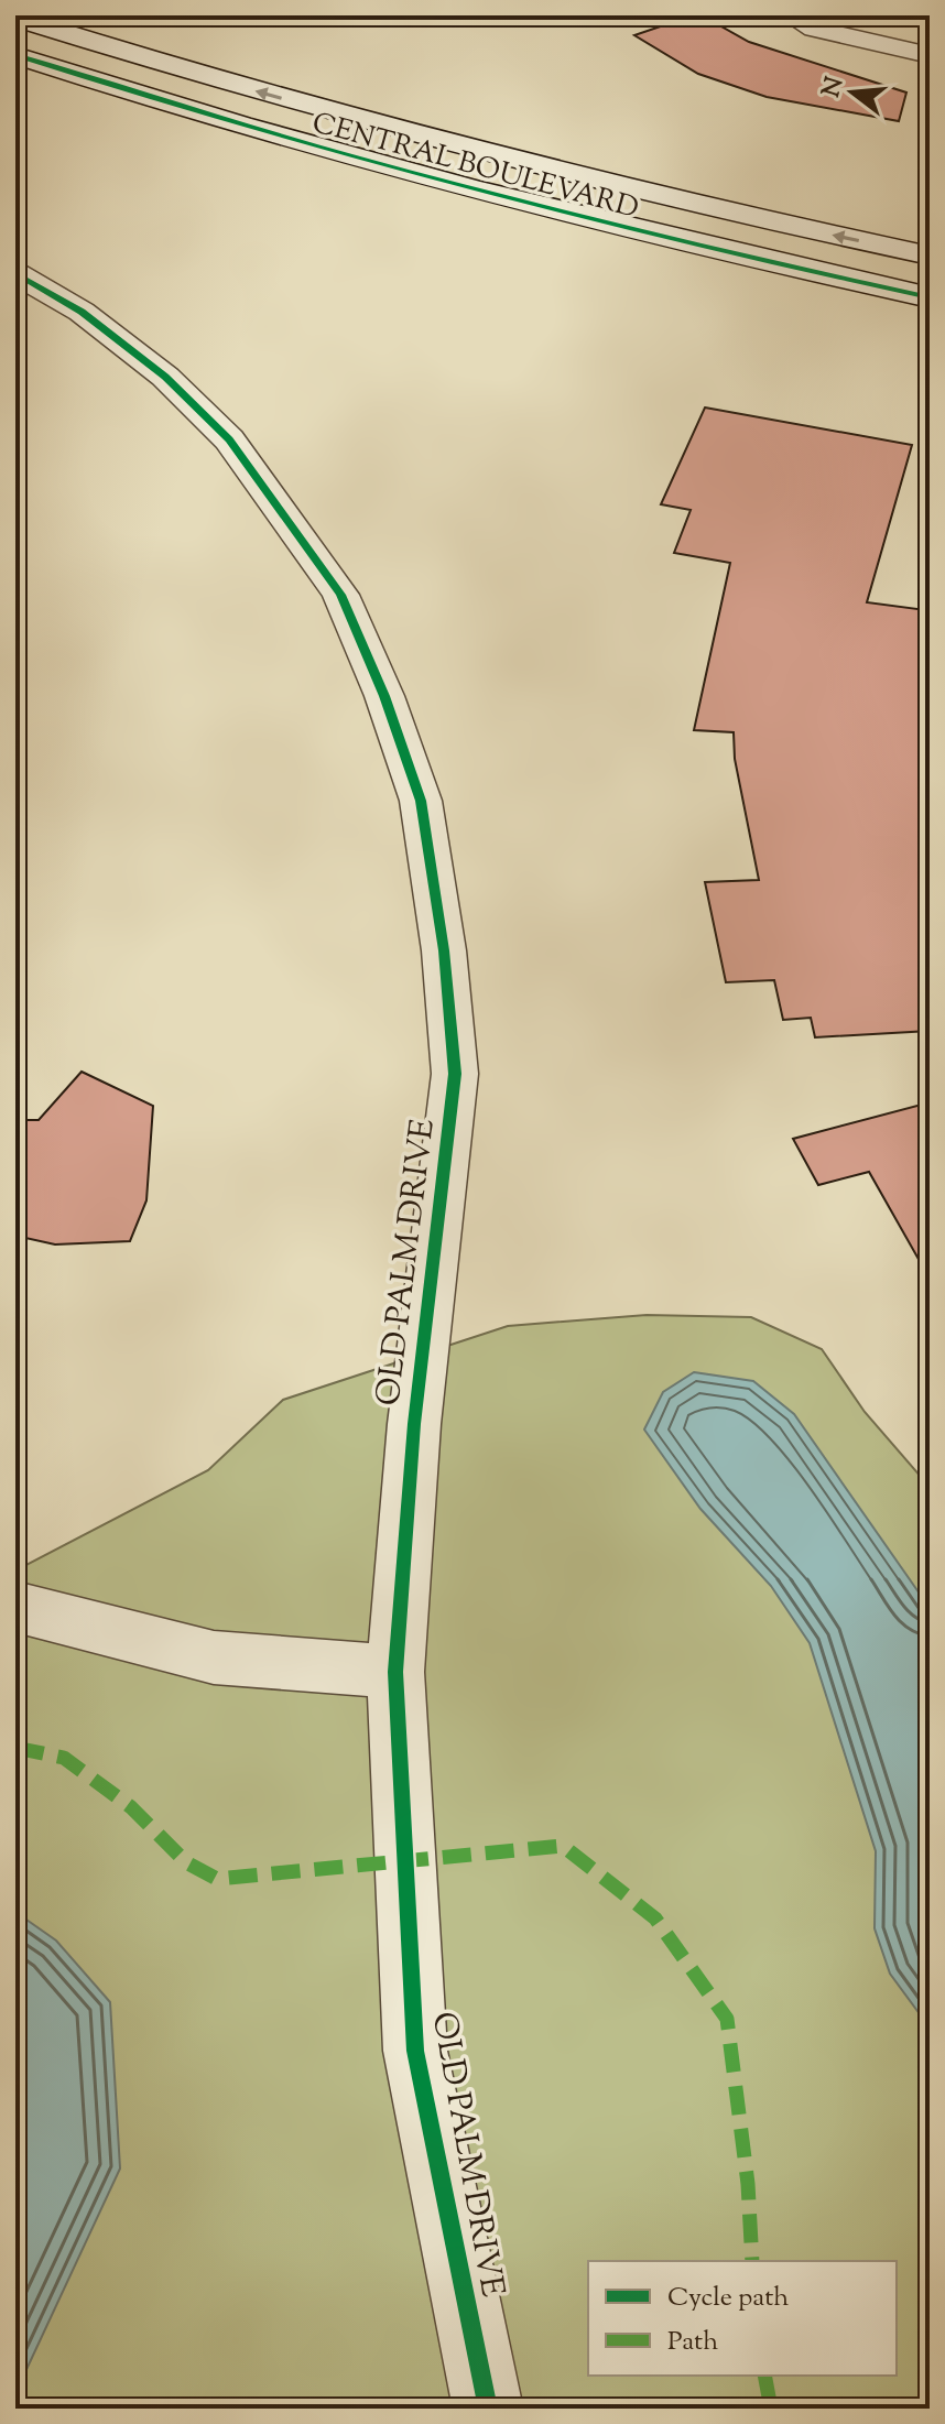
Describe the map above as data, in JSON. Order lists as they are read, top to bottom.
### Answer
{
  "streets": {
    "street": ["CENTRAL BOULEVARD", "OLD PALM DRIVE"]
  },
  "legend": ["Cycle path", "Path"],
  "north": "left"
}
